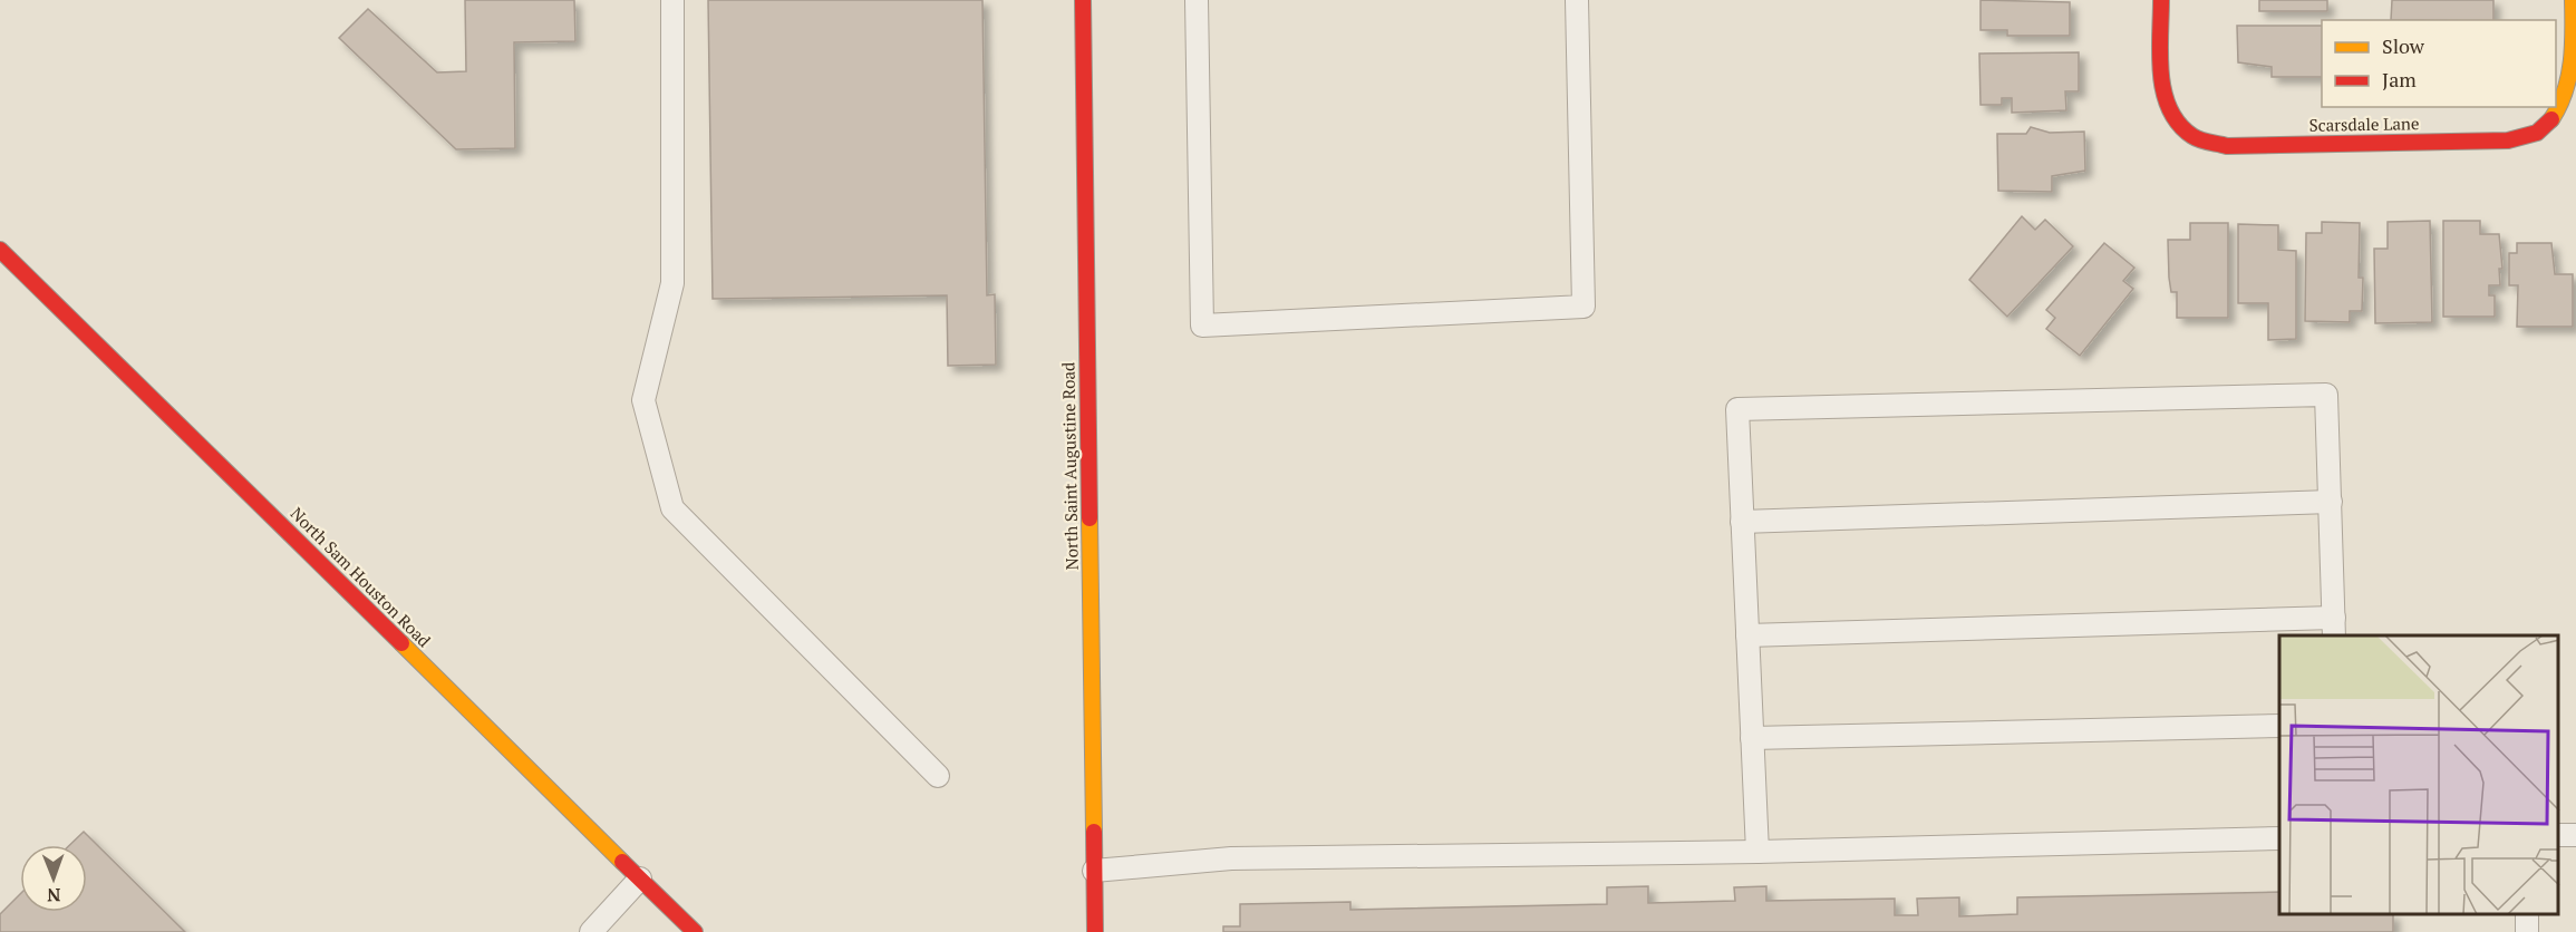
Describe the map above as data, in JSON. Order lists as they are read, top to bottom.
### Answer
{
  "streets": {
    "street": ["Scarsdale Lane", "North Saint Augustine Road", "North Sam Houston Road"]
  },
  "legend": ["Slow", "Jam"],
  "north": "bottom"
}
